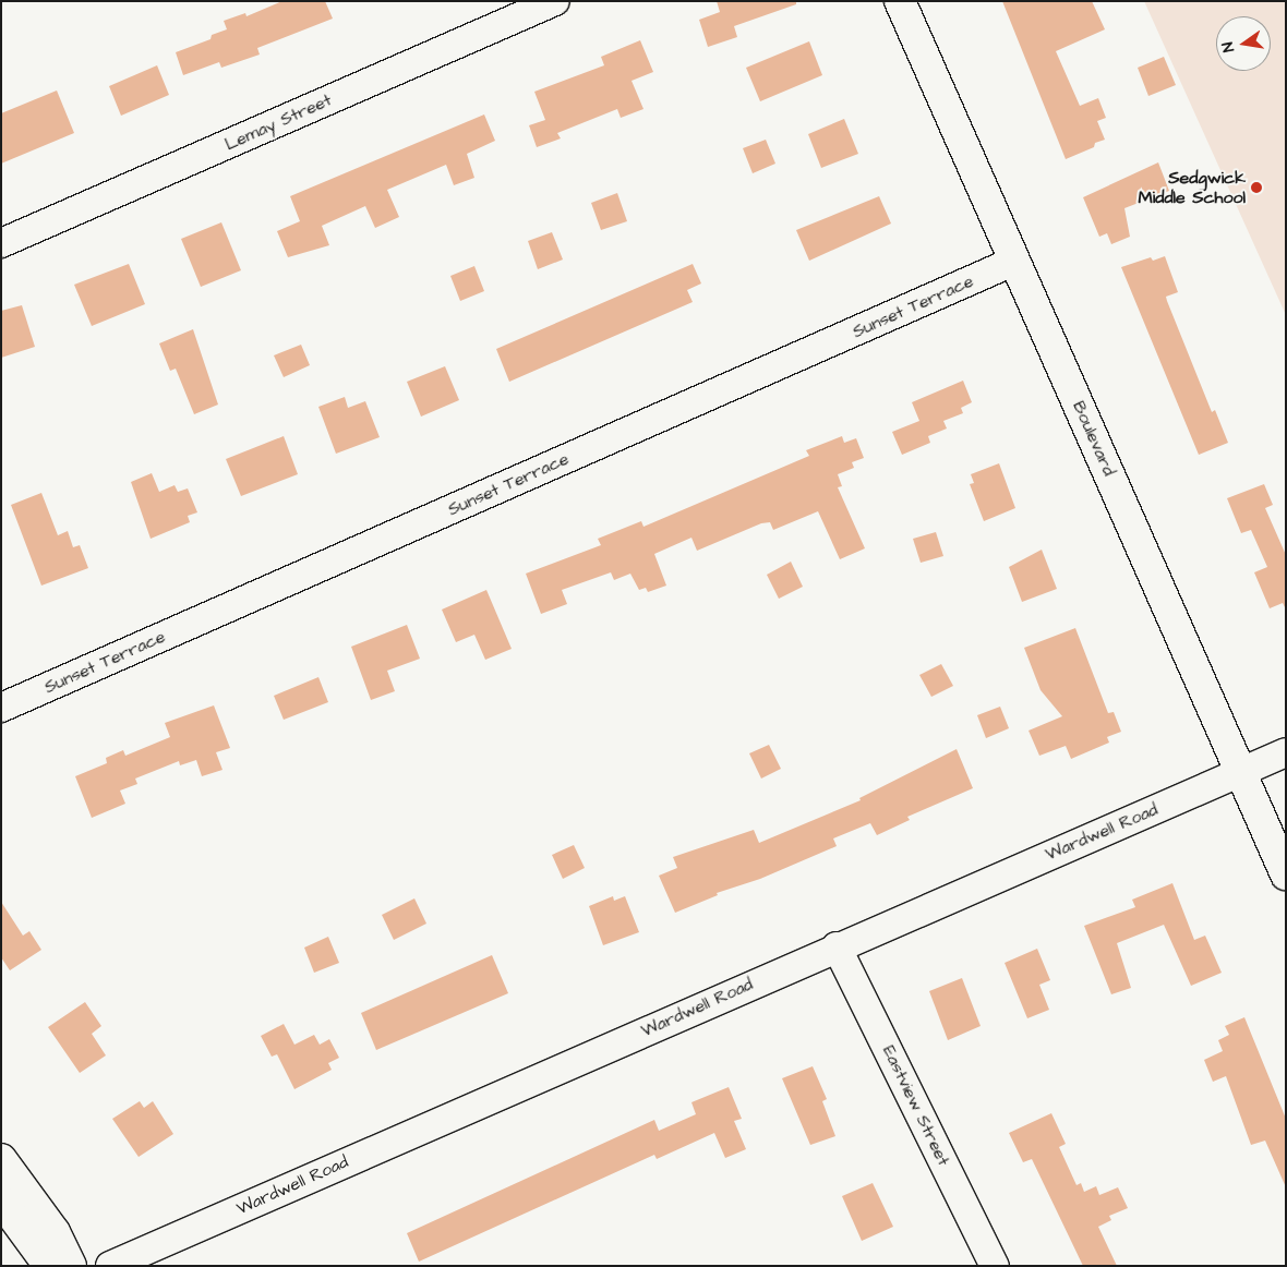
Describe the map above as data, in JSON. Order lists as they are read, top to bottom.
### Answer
{
  "streets": {
    "main road": ["Boulevard"],
    "street": [
      "Lemay Street",
      "Sunset Terrace",
      "Wardwell Road",
      "Eastview Street"
    ]
  },
  "crossings": [
    ["Sunset Terrace", "Boulevard"],
    ["Boulevard", "Wardwell Road"],
    ["Wardwell Road", "Eastview Street"]
  ],
  "places": ["Sedgwick Middle School"],
  "north": "left"
}
